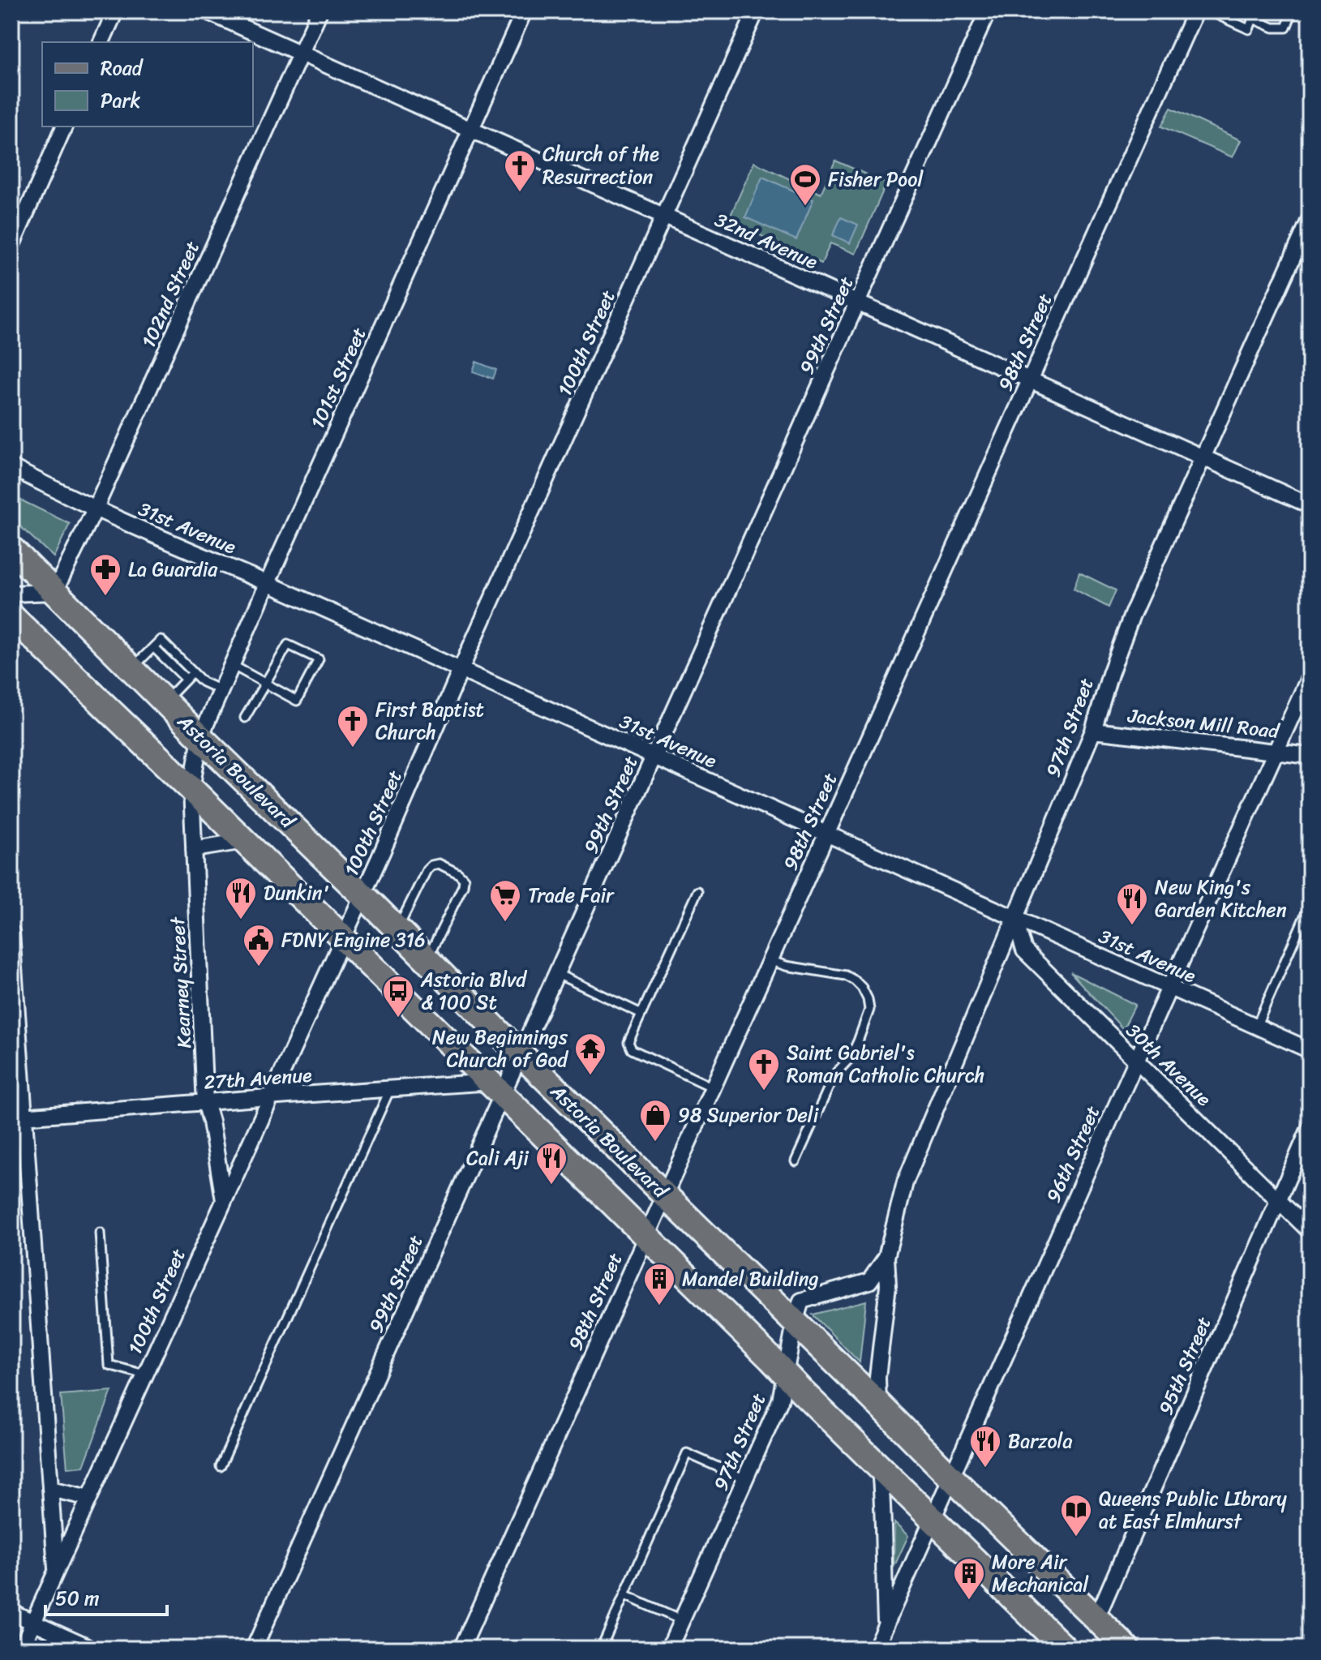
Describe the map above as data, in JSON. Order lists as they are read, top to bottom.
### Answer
{
  "streets": {
    "main road": ["Astoria Boulevard"],
    "street": [
      "32nd Avenue",
      "102nd Street",
      "99th Street",
      "98th Street",
      "100th Street",
      "101st Street",
      "31st Avenue",
      "Jackson Mill Road",
      "97th Street",
      "Kearney Street",
      "30th Avenue",
      "27th Avenue",
      "96th Street",
      "95th Street"
    ]
  },
  "crossings": [
    ["32nd Avenue", "102nd Street"],
    ["32nd Avenue", "99th Street"],
    ["32nd Avenue", "98th Street"],
    ["32nd Avenue", "100th Street"],
    ["32nd Avenue", "101st Street"],
    ["32nd Avenue", "97th Street"],
    ["102nd Street", "31st Avenue"],
    ["102nd Street", "Astoria Boulevard"],
    ["99th Street", "31st Avenue"],
    ["99th Street", "Astoria Boulevard"],
    ["99th Street", "27th Avenue"],
    ["98th Street", "31st Avenue"],
    ["98th Street", "Astoria Boulevard"],
    ["100th Street", "31st Avenue"],
    ["100th Street", "Astoria Boulevard"],
    ["100th Street", "Kearney Street"],
    ["100th Street", "27th Avenue"],
    ["101st Street", "31st Avenue"],
    ["101st Street", "Astoria Boulevard"],
    ["101st Street", "Kearney Street"],
    ["31st Avenue", "97th Street"],
    ["31st Avenue", "30th Avenue"],
    ["31st Avenue", "96th Street"],
    ["Jackson Mill Road", "97th Street"],
    ["Jackson Mill Road", "96th Street"],
    ["97th Street", "Astoria Boulevard"],
    ["97th Street", "30th Avenue"],
    ["Astoria Boulevard", "96th Street"],
    ["Astoria Boulevard", "95th Street"],
    ["Kearney Street", "27th Avenue"],
    ["30th Avenue", "96th Street"],
    ["30th Avenue", "95th Street"]
  ],
  "places": {
    "church": ["Church of the Resurrection", "First Baptist Church", "Saint Gabriel's Roman Catholic Church"],
    "sports": ["Fisher Pool"],
    "pharmacy": ["La Guardia"],
    "restaurant": [
      "Dunkin'",
      "New King's Garden Kitchen",
      "Cali Aji",
      "Barzola"
    ],
    "supermarket": ["Trade Fair"],
    "public building": ["FDNY Engine 316"],
    "bus stop": ["Astoria Blvd & 100 St"],
    "temple": ["New Beginnings Church of God"],
    "shop": ["98 Superior Deli"],
    "building": ["Mandel Building", "More Air Mechanical"],
    "library": ["Queens Public LIbrary at East Elmhurst"]
  },
  "legend": ["Road", "Park"],
  "scale_bar": "50 m"
}
